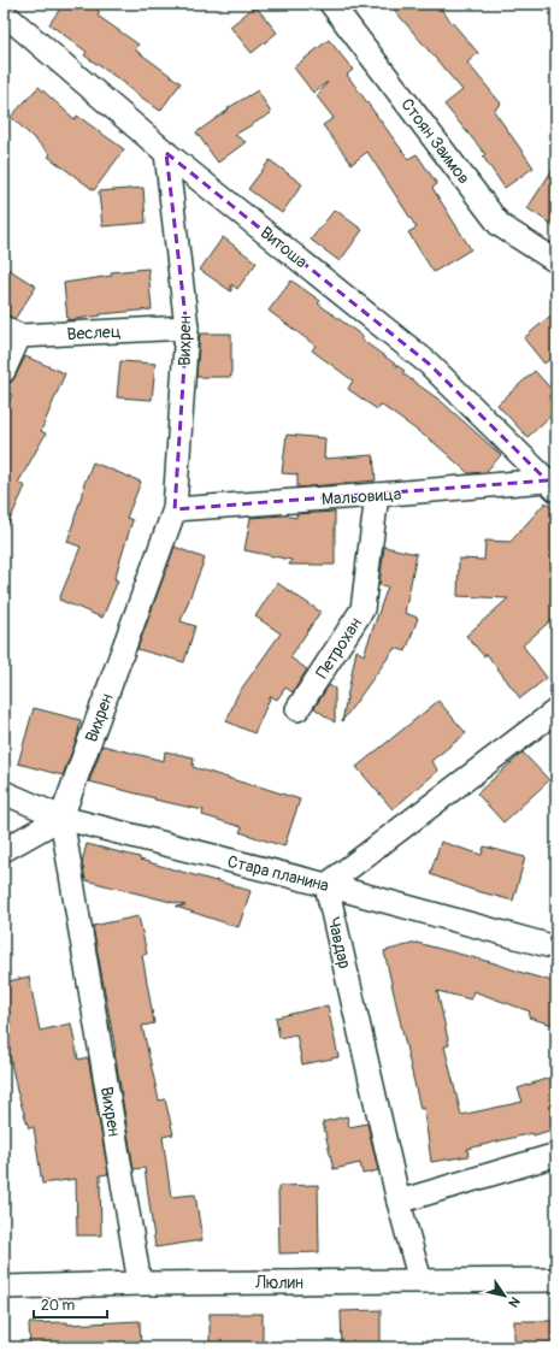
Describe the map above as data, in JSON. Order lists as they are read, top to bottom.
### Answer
{
  "streets": {
    "street": [
      "Стоян Заимов",
      "Витоша",
      "Веслец",
      "Вихрен",
      "Мальовица",
      "Петрохан",
      "Стара планина",
      "Чавдар",
      "Люлин"
    ]
  },
  "crossings": [
    ["Витоша", "Вихрен"],
    ["Витоша", "Мальовица"],
    ["Веслец", "Вихрен"],
    ["Вихрен", "Мальовица"],
    ["Вихрен", "Стара планина"],
    ["Вихрен", "Люлин"],
    ["Мальовица", "Петрохан"],
    ["Стара планина", "Чавдар"],
    ["Чавдар", "Люлин"]
  ],
  "scale_bar": "20 m",
  "north": "bottom right"
}
